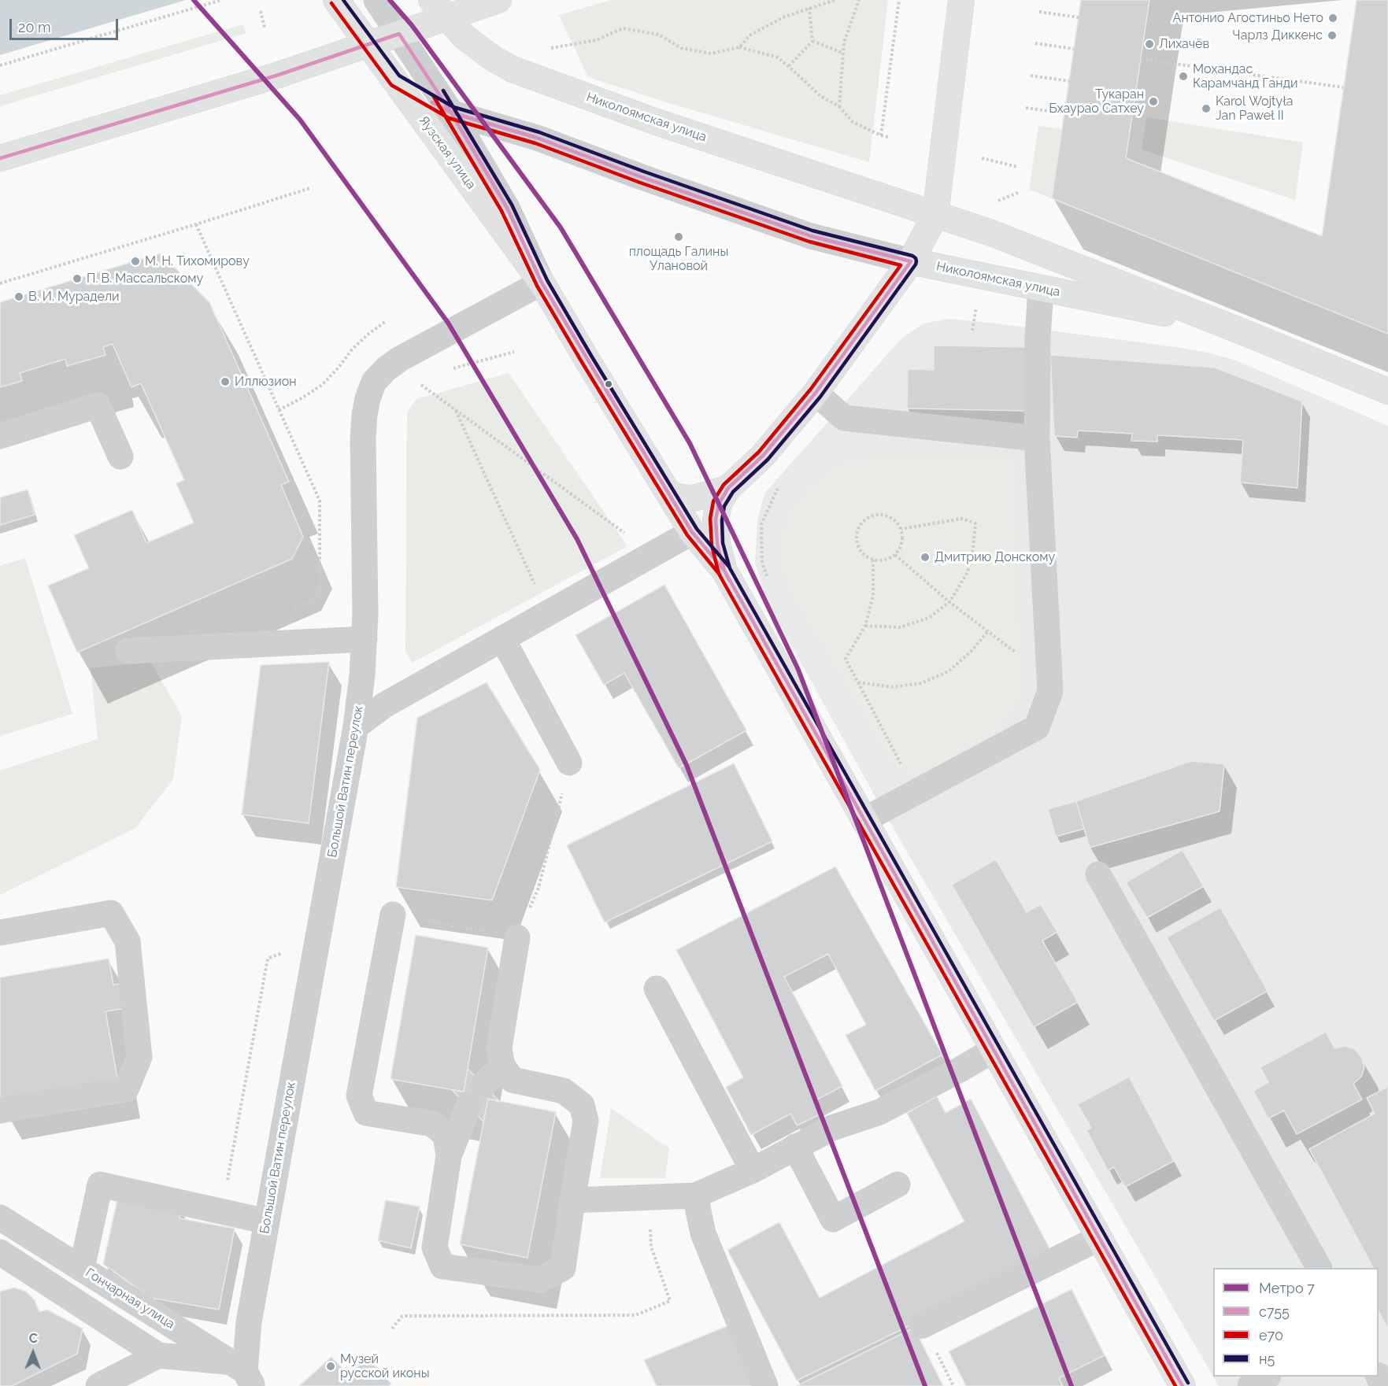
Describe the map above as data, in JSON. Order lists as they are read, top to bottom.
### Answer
{
  "streets": {
    "main road": ["Николоямская улица", "Яузская улица"],
    "street": ["Большой Ватин переулок", "Гончарная улица"]
  },
  "crossings": [
    ["Николоямская улица", "Яузская улица"],
    ["Яузская улица", "Большой Ватин переулок"],
    ["Большой Ватин переулок", "Гончарная улица"]
  ],
  "places": [
    "Антонио Агостиньо Нето",
    "Чарлз Диккенс",
    "Лихачёв",
    "Мохандас Карамчанд Ганди",
    "Тукаран Бхаурао Сатхеу",
    "Karol Wojtyła Jan Paweł II",
    "площадь Галины Улановой",
    "М. Н. Тихомирову",
    "П. В. Массальскому",
    "В. И. Мурадели",
    "Иллюзион",
    "Дмитрию Донскому",
    "Музей русской иконы"
  ],
  "lines": [
    "metro line 7",
    "transit line н5",
    "transit line е70",
    "transit line с755"
  ],
  "legend": [
    "Метро 7",
    "с755",
    "е70",
    "н5"
  ],
  "scale_bar": "20 m",
  "north": "top"
}
